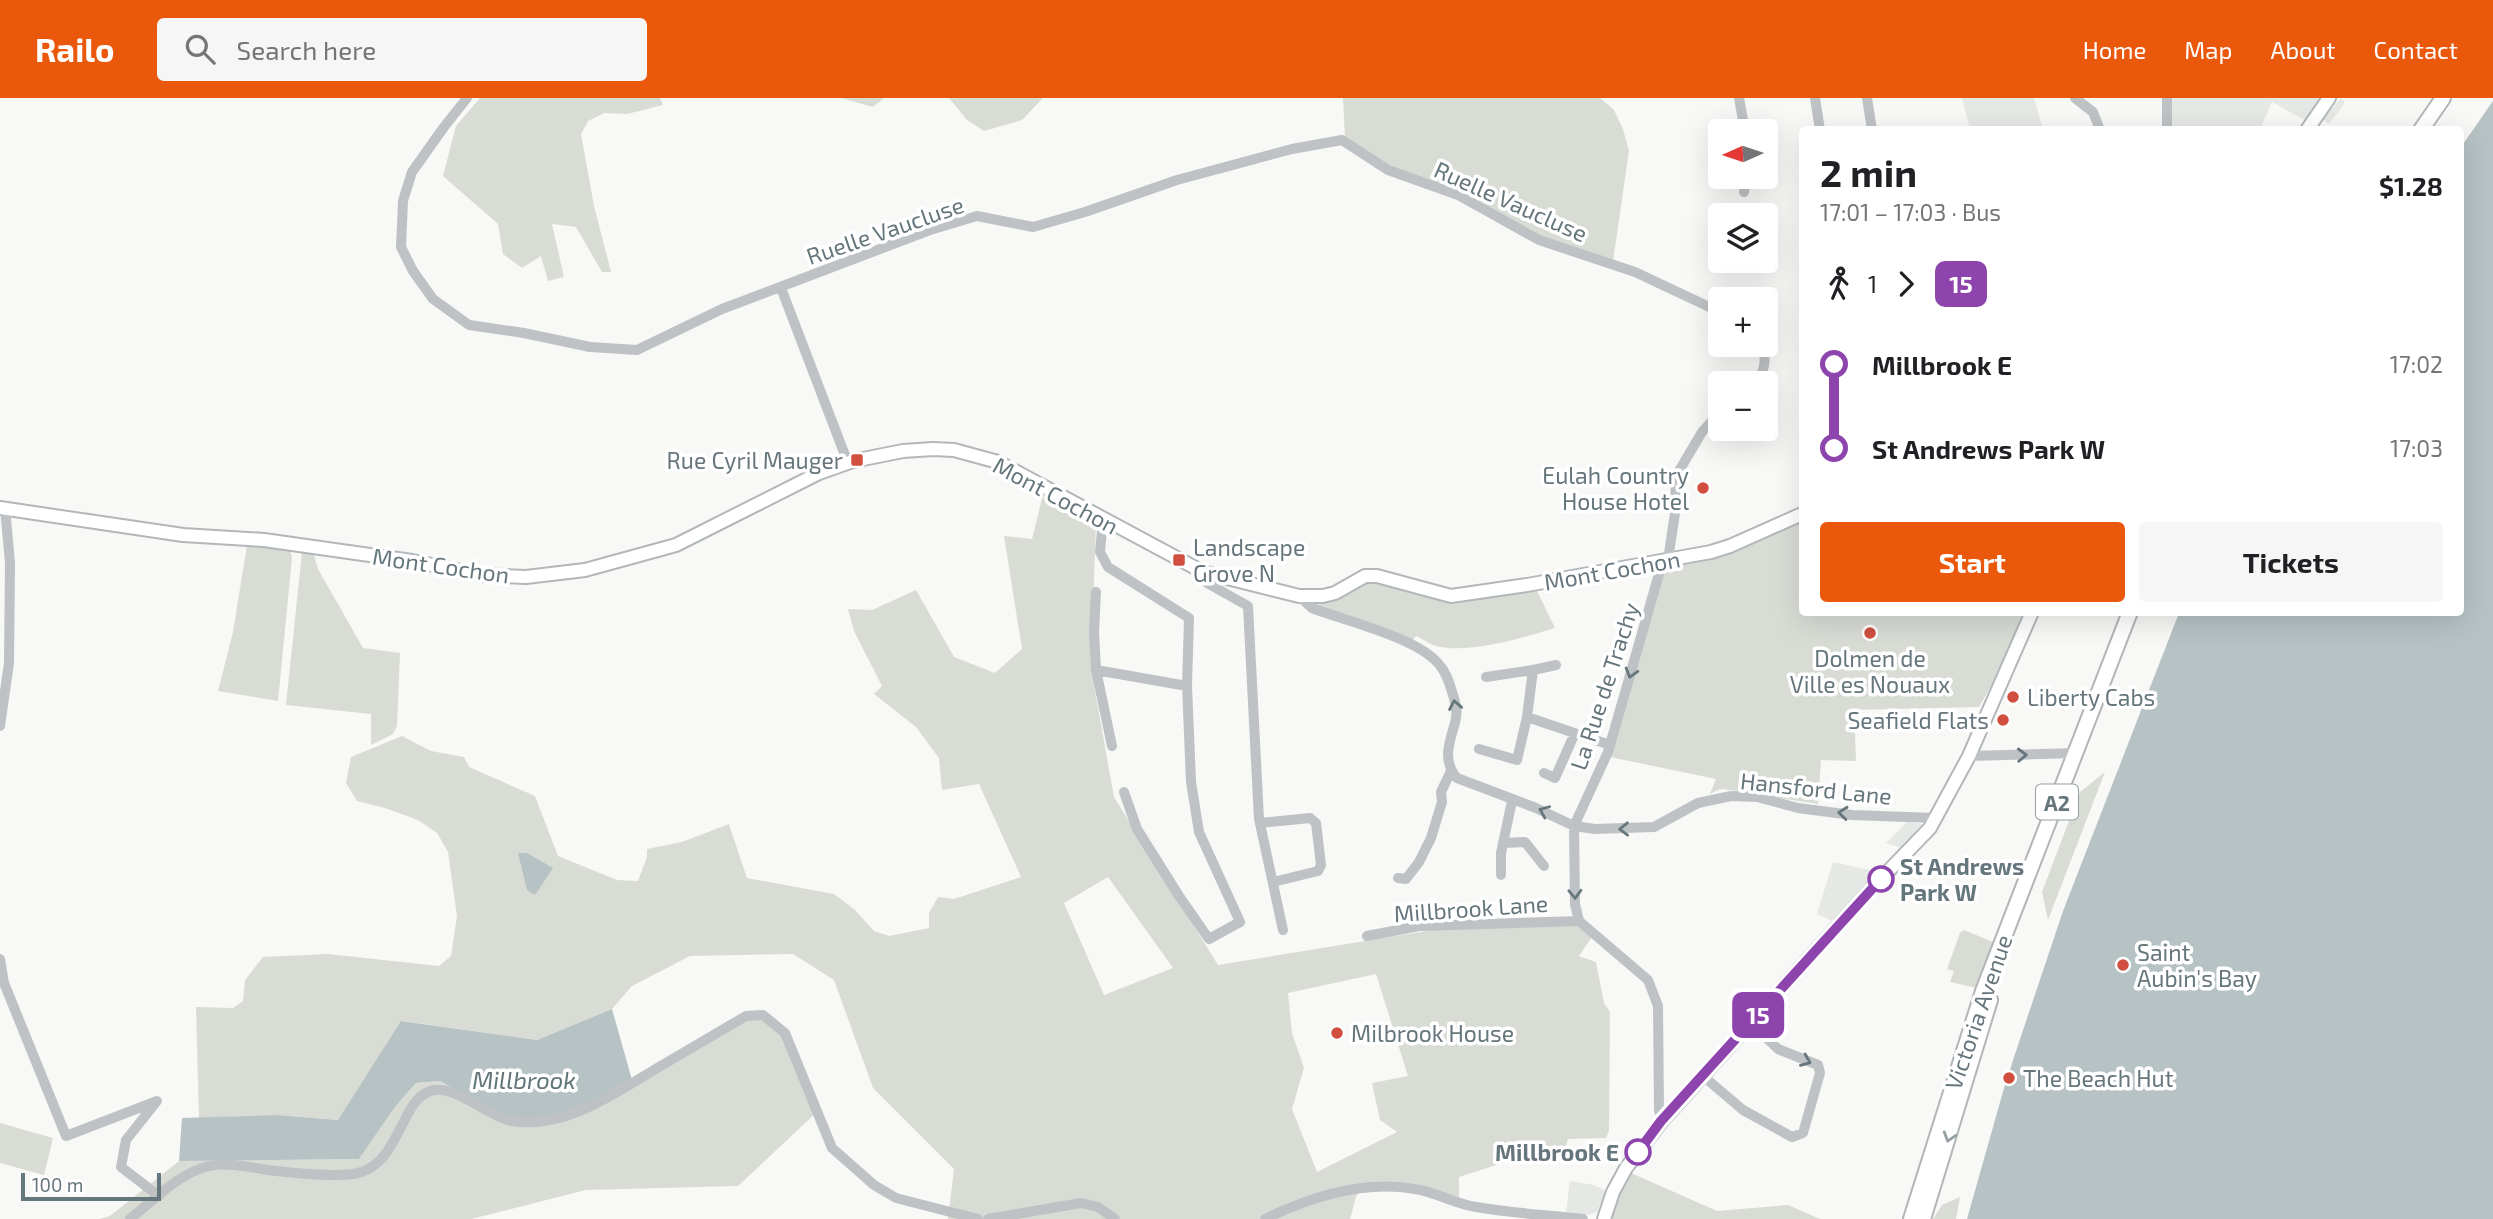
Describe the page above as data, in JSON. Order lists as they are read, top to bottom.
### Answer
{
  "streets": {
    "highway": ["A2", "Victoria Avenue"],
    "main road": ["Mont Cochon"],
    "street": [
      "Ruelle Vaucluse",
      "La Rue de Trachy",
      "Hansford Lane",
      "Millbrook Lane"
    ]
  },
  "crossings": [
    ["Mont Cochon", "La Rue de Trachy"],
    ["La Rue de Trachy", "Hansford Lane"],
    ["La Rue de Trachy", "Millbrook Lane"]
  ],
  "one_way": ["La Rue de Trachy", "Hansford Lane"],
  "water": ["Millbrook"],
  "places": {
    "transit": ["Rue Cyril Mauger", "Landscape Grove N"],
    "other": [
      "Eulah Country House Hotel",
      "Dolmen de Ville es Nouaux",
      "Liberty Cabs",
      "Seafield Flats",
      "St Andrews Park W",
      "Saint Aubin's Bay",
      "Milbrook House",
      "The Beach Hut",
      "Millbrook E"
    ]
  },
  "lines": ["bus line 15"],
  "scale_bar": "100 m",
  "north": "left",
  "page": {
    "header": "Railo",
    "search": "Search here",
    "nav": [
      "Home",
      "Map",
      "About",
      "Contact"
    ],
    "on_map": "15",
    "map_buttons": ["+", "−"],
    "heading": ["2 min", "17:01 – 17:03 · Bus", "$1.28"],
    "legs": ["1", "15"],
    "list": [
      {
        "name": "Millbrook E",
        "value": "17:02"
      },
      {
        "name": "St Andrews Park W",
        "value": "17:03"
      }
    ],
    "buttons": ["Start", "Tickets"],
    "scale": "100 m"
  }
}
